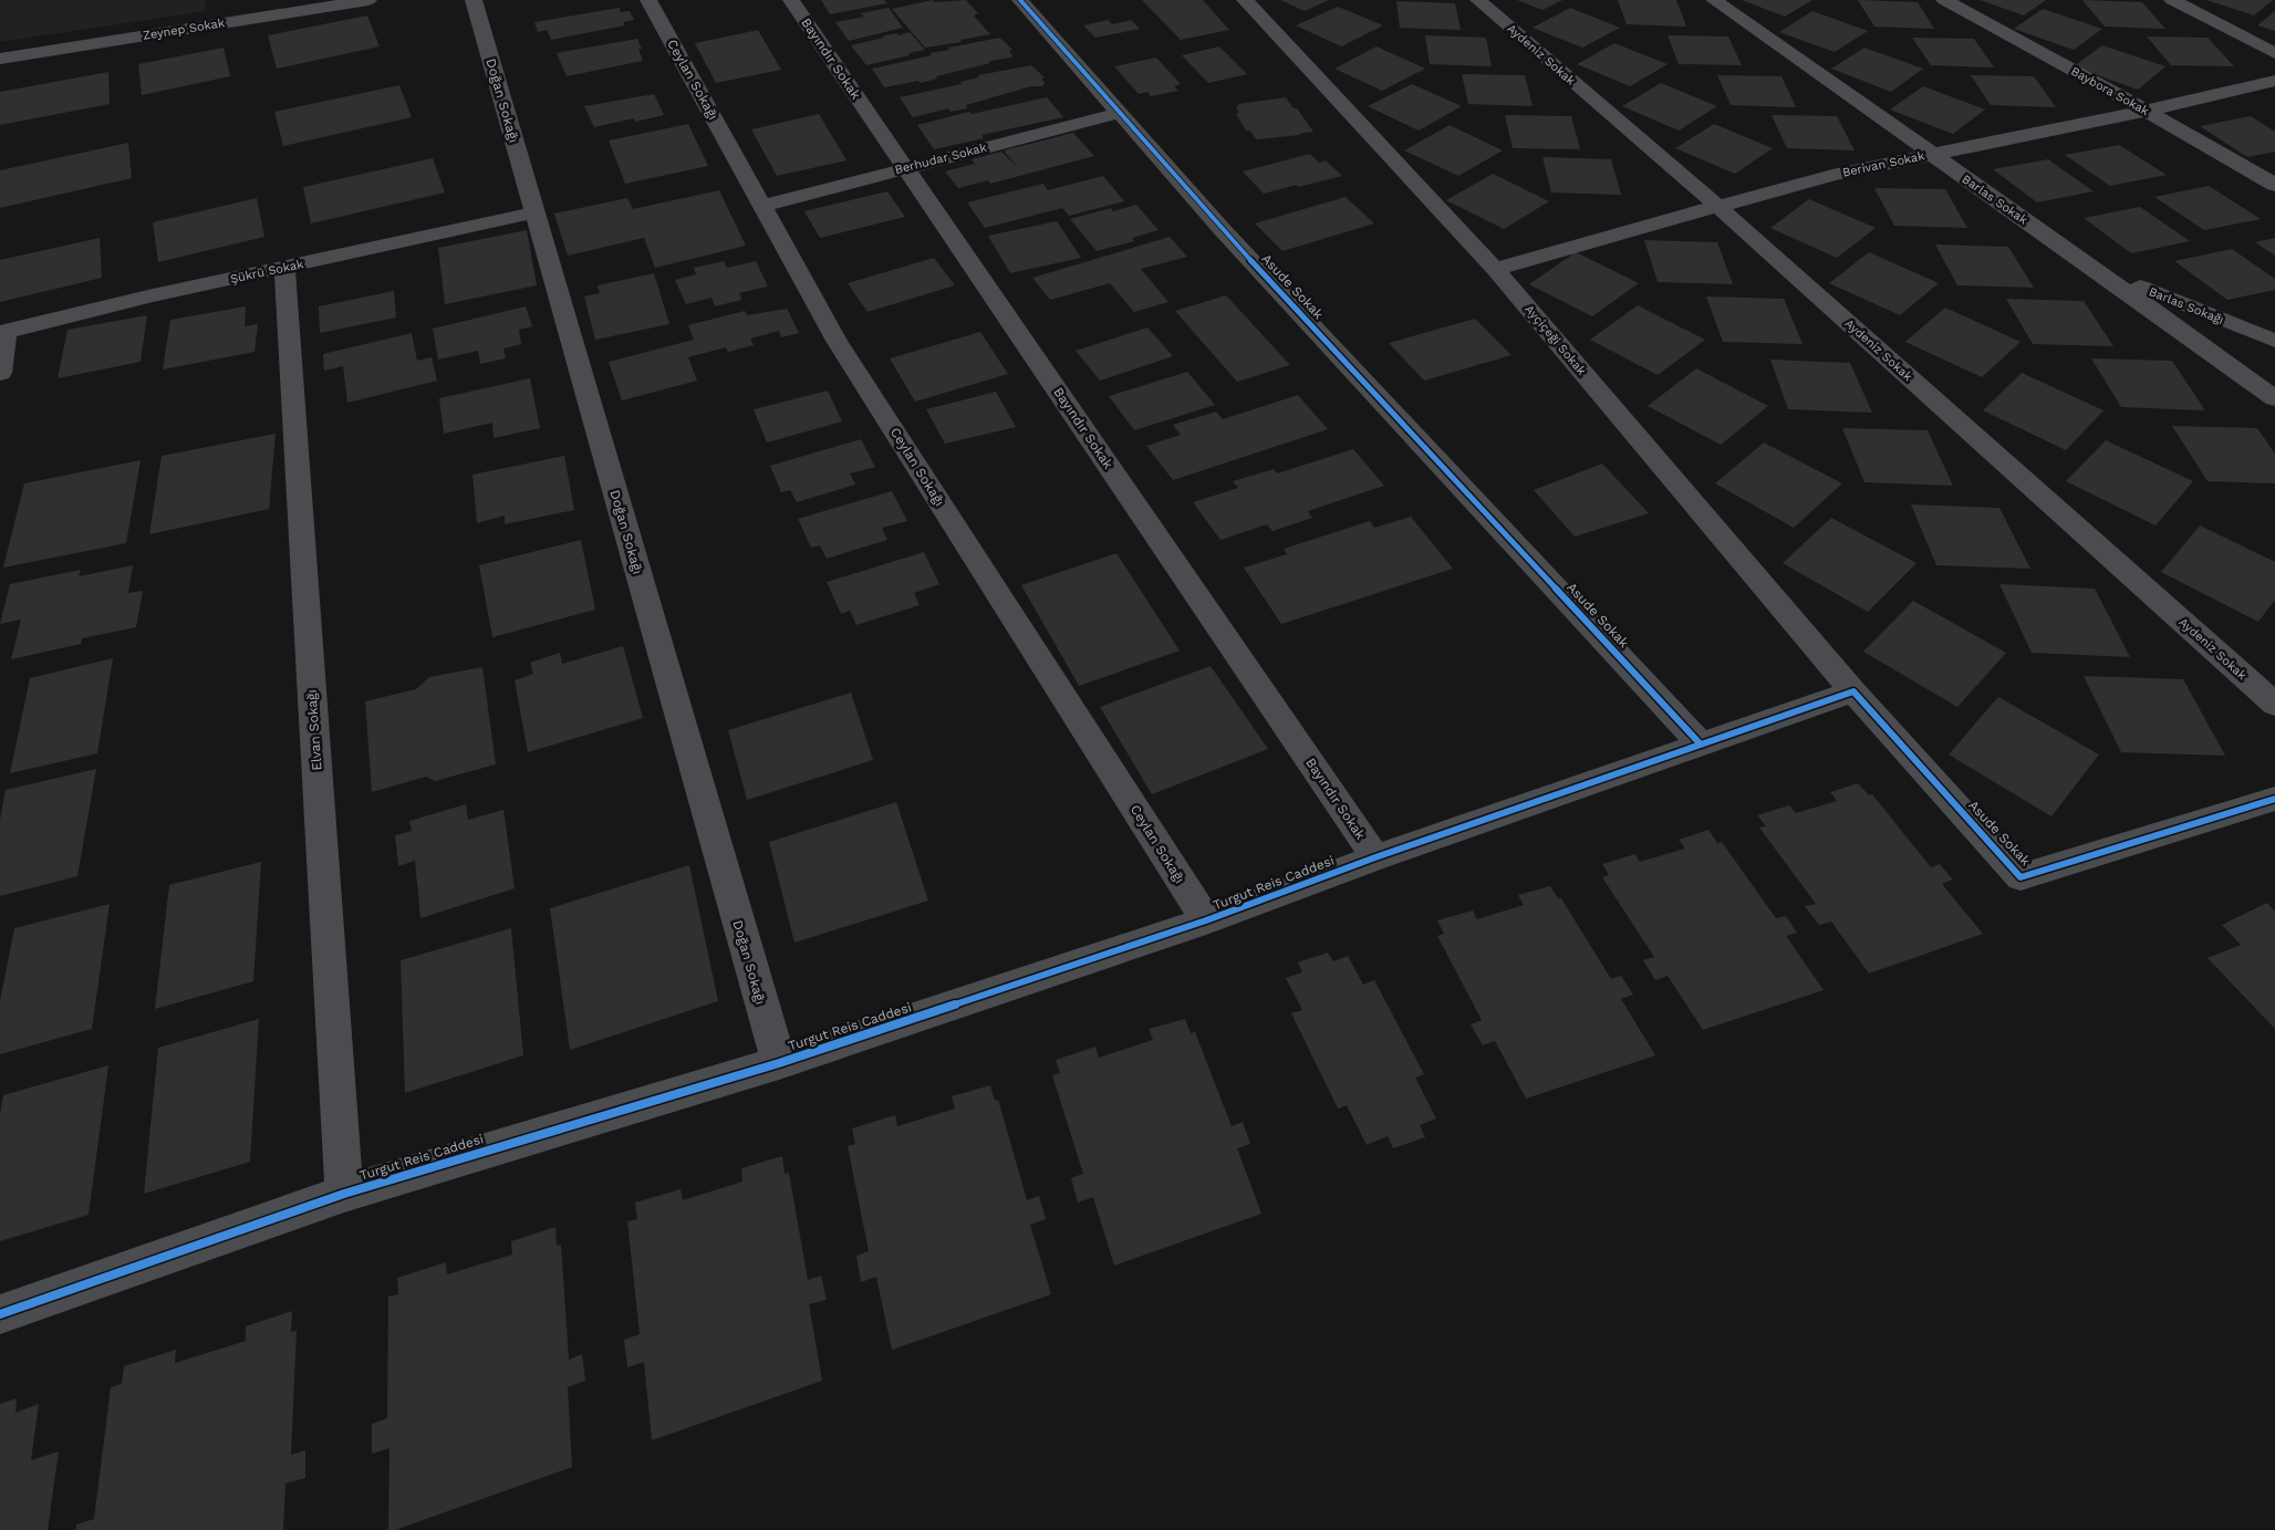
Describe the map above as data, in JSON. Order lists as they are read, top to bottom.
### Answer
{
  "streets": {
    "street": [
      "Zeynep Sokak",
      "Aydeniz Sokak",
      "Bayındır Sokak",
      "Ceylan Sokağı",
      "Baybora Sokak",
      "Doğan Sokağı",
      "Berhudar Sokak",
      "Berivan Sokak",
      "Barlas Sokak",
      "Şükrü Sokak",
      "Asude Sokak",
      "Barlas Sokağı",
      "Ayçiçeği Sokak",
      "Elvan Sokağı",
      "Turgut Reis Caddesi"
    ]
  },
  "crossings": [
    ["Aydeniz Sokak", "Berivan Sokak"],
    ["Bayındır Sokak", "Berhudar Sokak"],
    ["Bayındır Sokak", "Turgut Reis Caddesi"],
    ["Ceylan Sokağı", "Berhudar Sokak"],
    ["Ceylan Sokağı", "Turgut Reis Caddesi"],
    ["Baybora Sokak", "Berivan Sokak"],
    ["Doğan Sokağı", "Şükrü Sokak"],
    ["Doğan Sokağı", "Turgut Reis Caddesi"],
    ["Berhudar Sokak", "Asude Sokak"],
    ["Berivan Sokak", "Barlas Sokak"],
    ["Berivan Sokak", "Ayçiçeği Sokak"],
    ["Barlas Sokak", "Barlas Sokağı"],
    ["Şükrü Sokak", "Elvan Sokağı"],
    ["Asude Sokak", "Ayçiçeği Sokak"],
    ["Asude Sokak", "Turgut Reis Caddesi"],
    ["Elvan Sokağı", "Turgut Reis Caddesi"]
  ]
}
